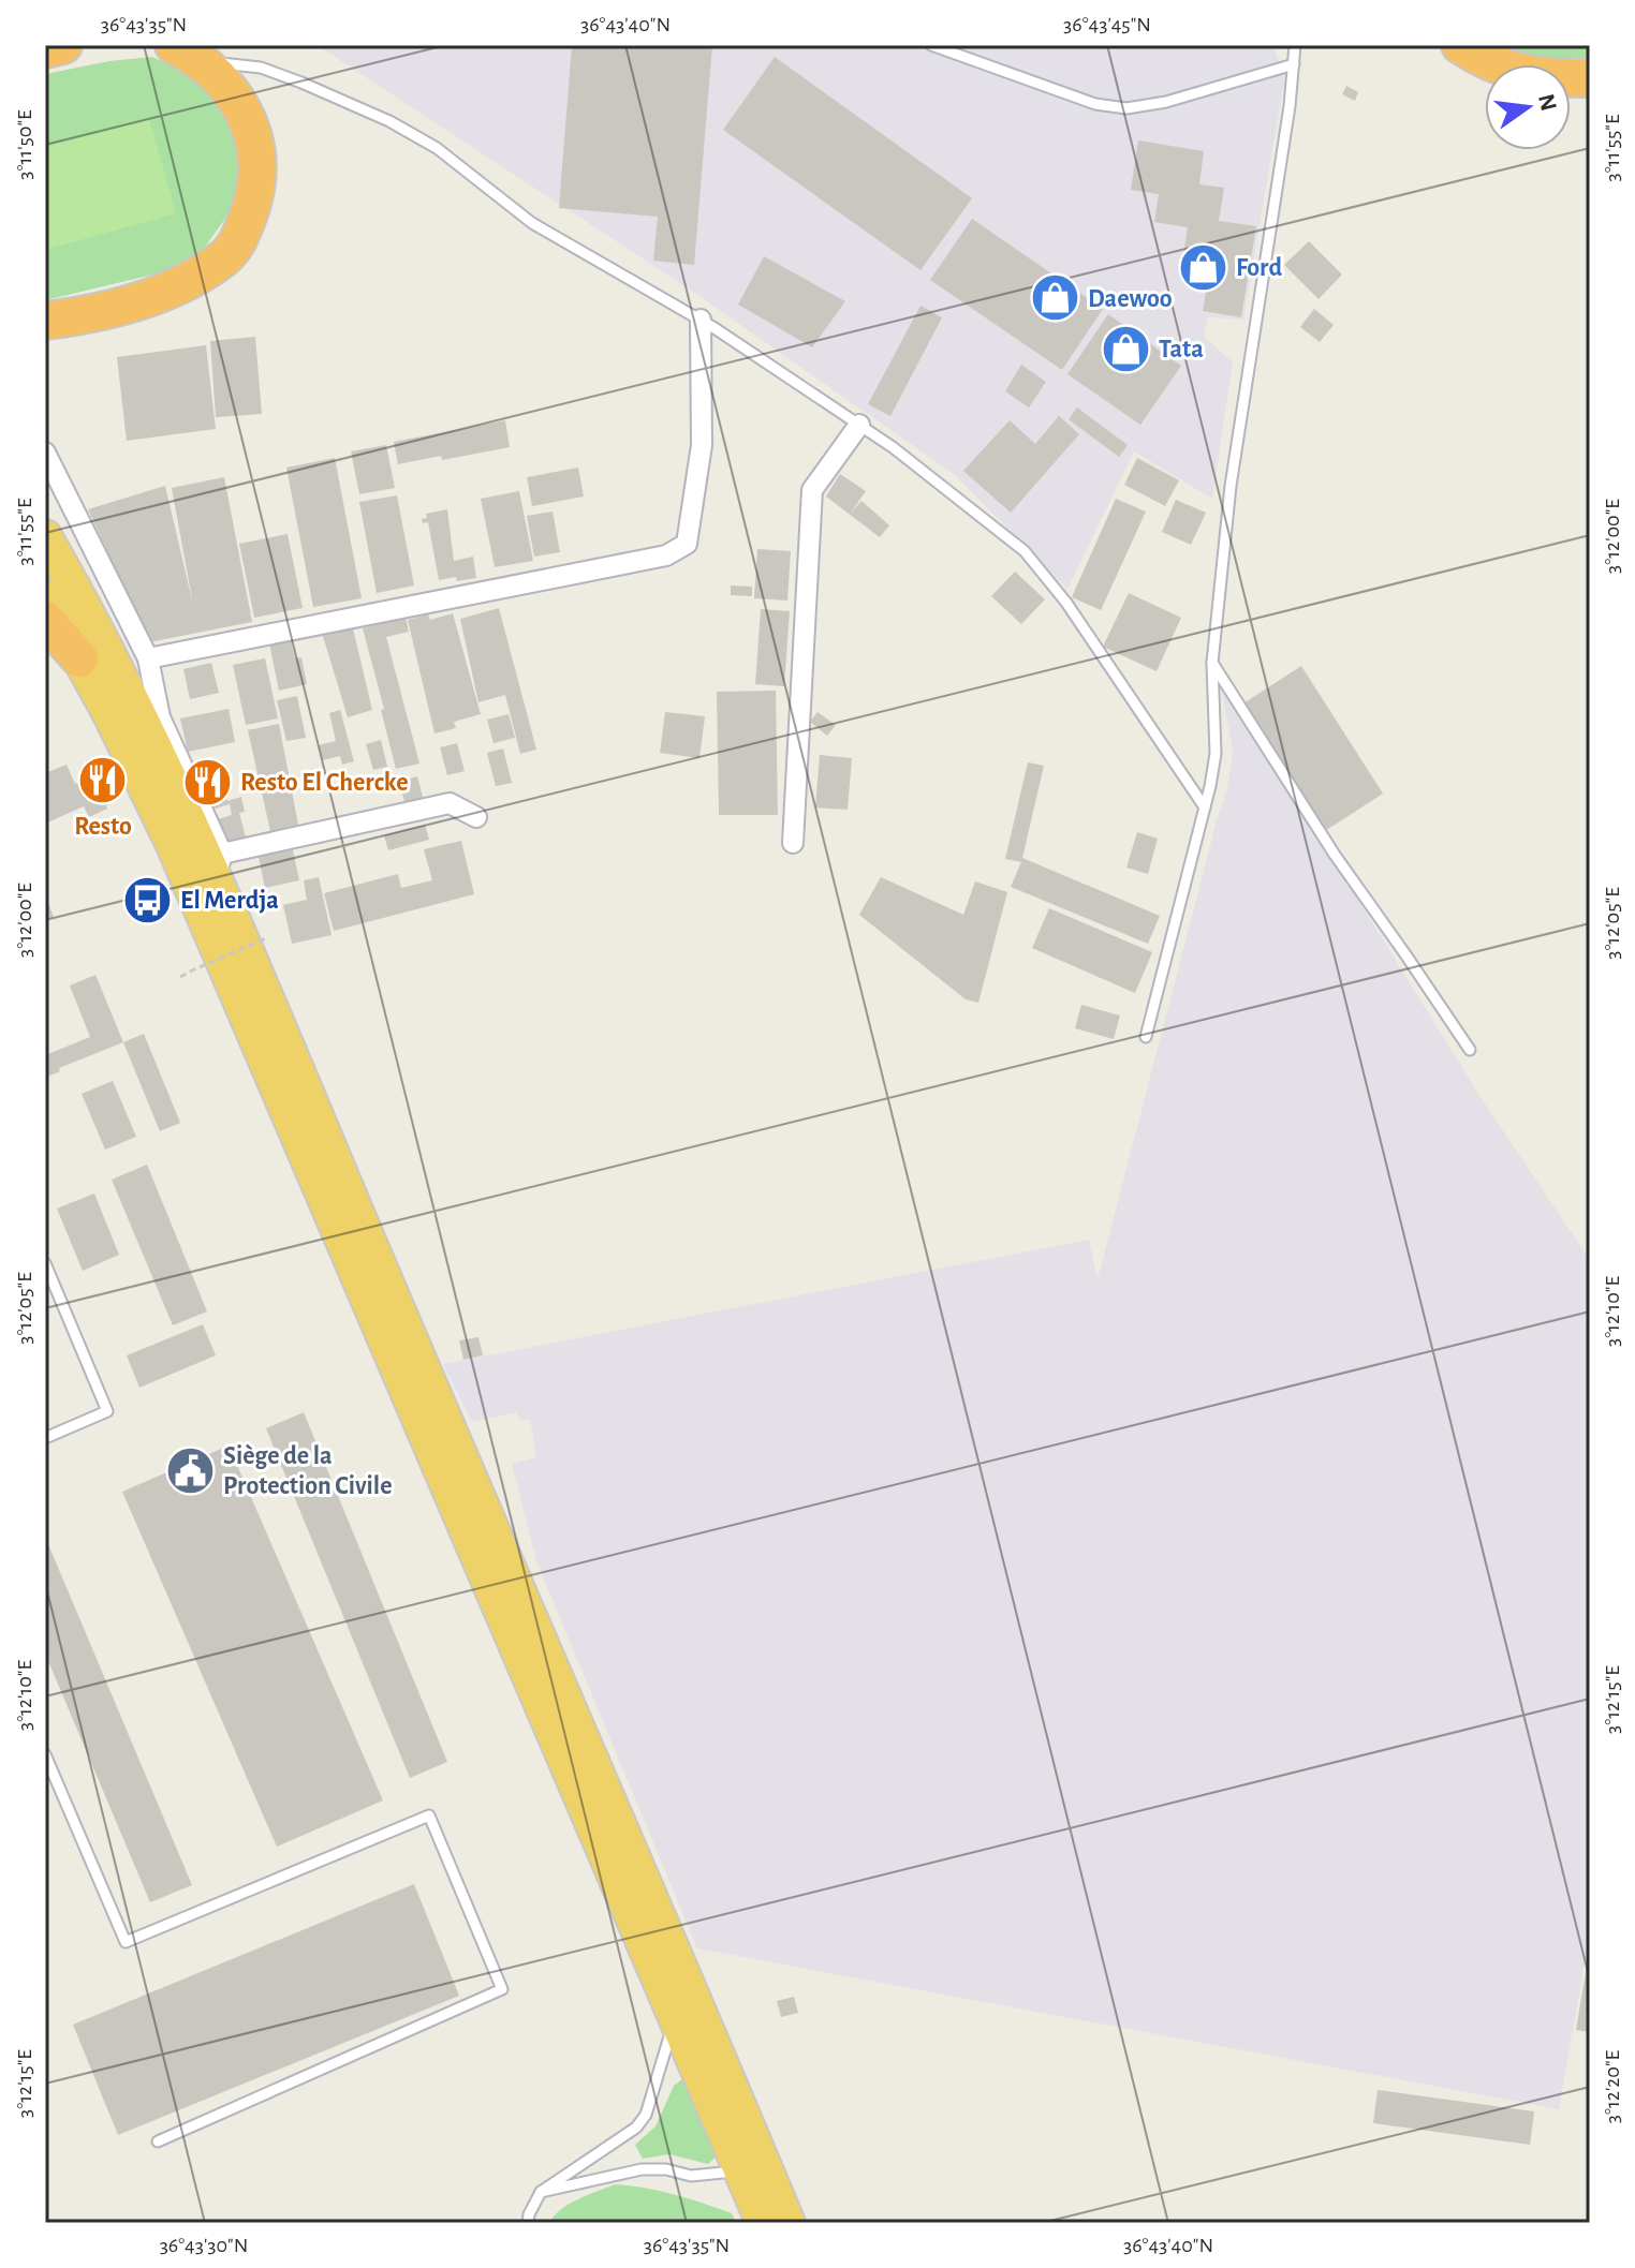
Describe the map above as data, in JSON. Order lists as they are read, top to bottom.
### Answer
{
  "places": {
    "shop": ["Ford", "Daewoo", "Tata"],
    "restaurant": ["Resto", "Resto El Chercke"],
    "bus stop": ["El Merdja"],
    "public building": ["Siège de la Protection Civile"]
  },
  "north": "right",
  "coordinates": [
    "36°43'35\"N",
    "36°43'40\"N",
    "36°43'45\"N",
    "3°11'50\"E",
    "3°11'55\"E",
    "3°12'00\"E",
    "3°12'05\"E",
    "3°12'10\"E",
    "3°12'15\"E",
    "3°12'20\"E",
    "36°43'30\"N"
  ]
}
